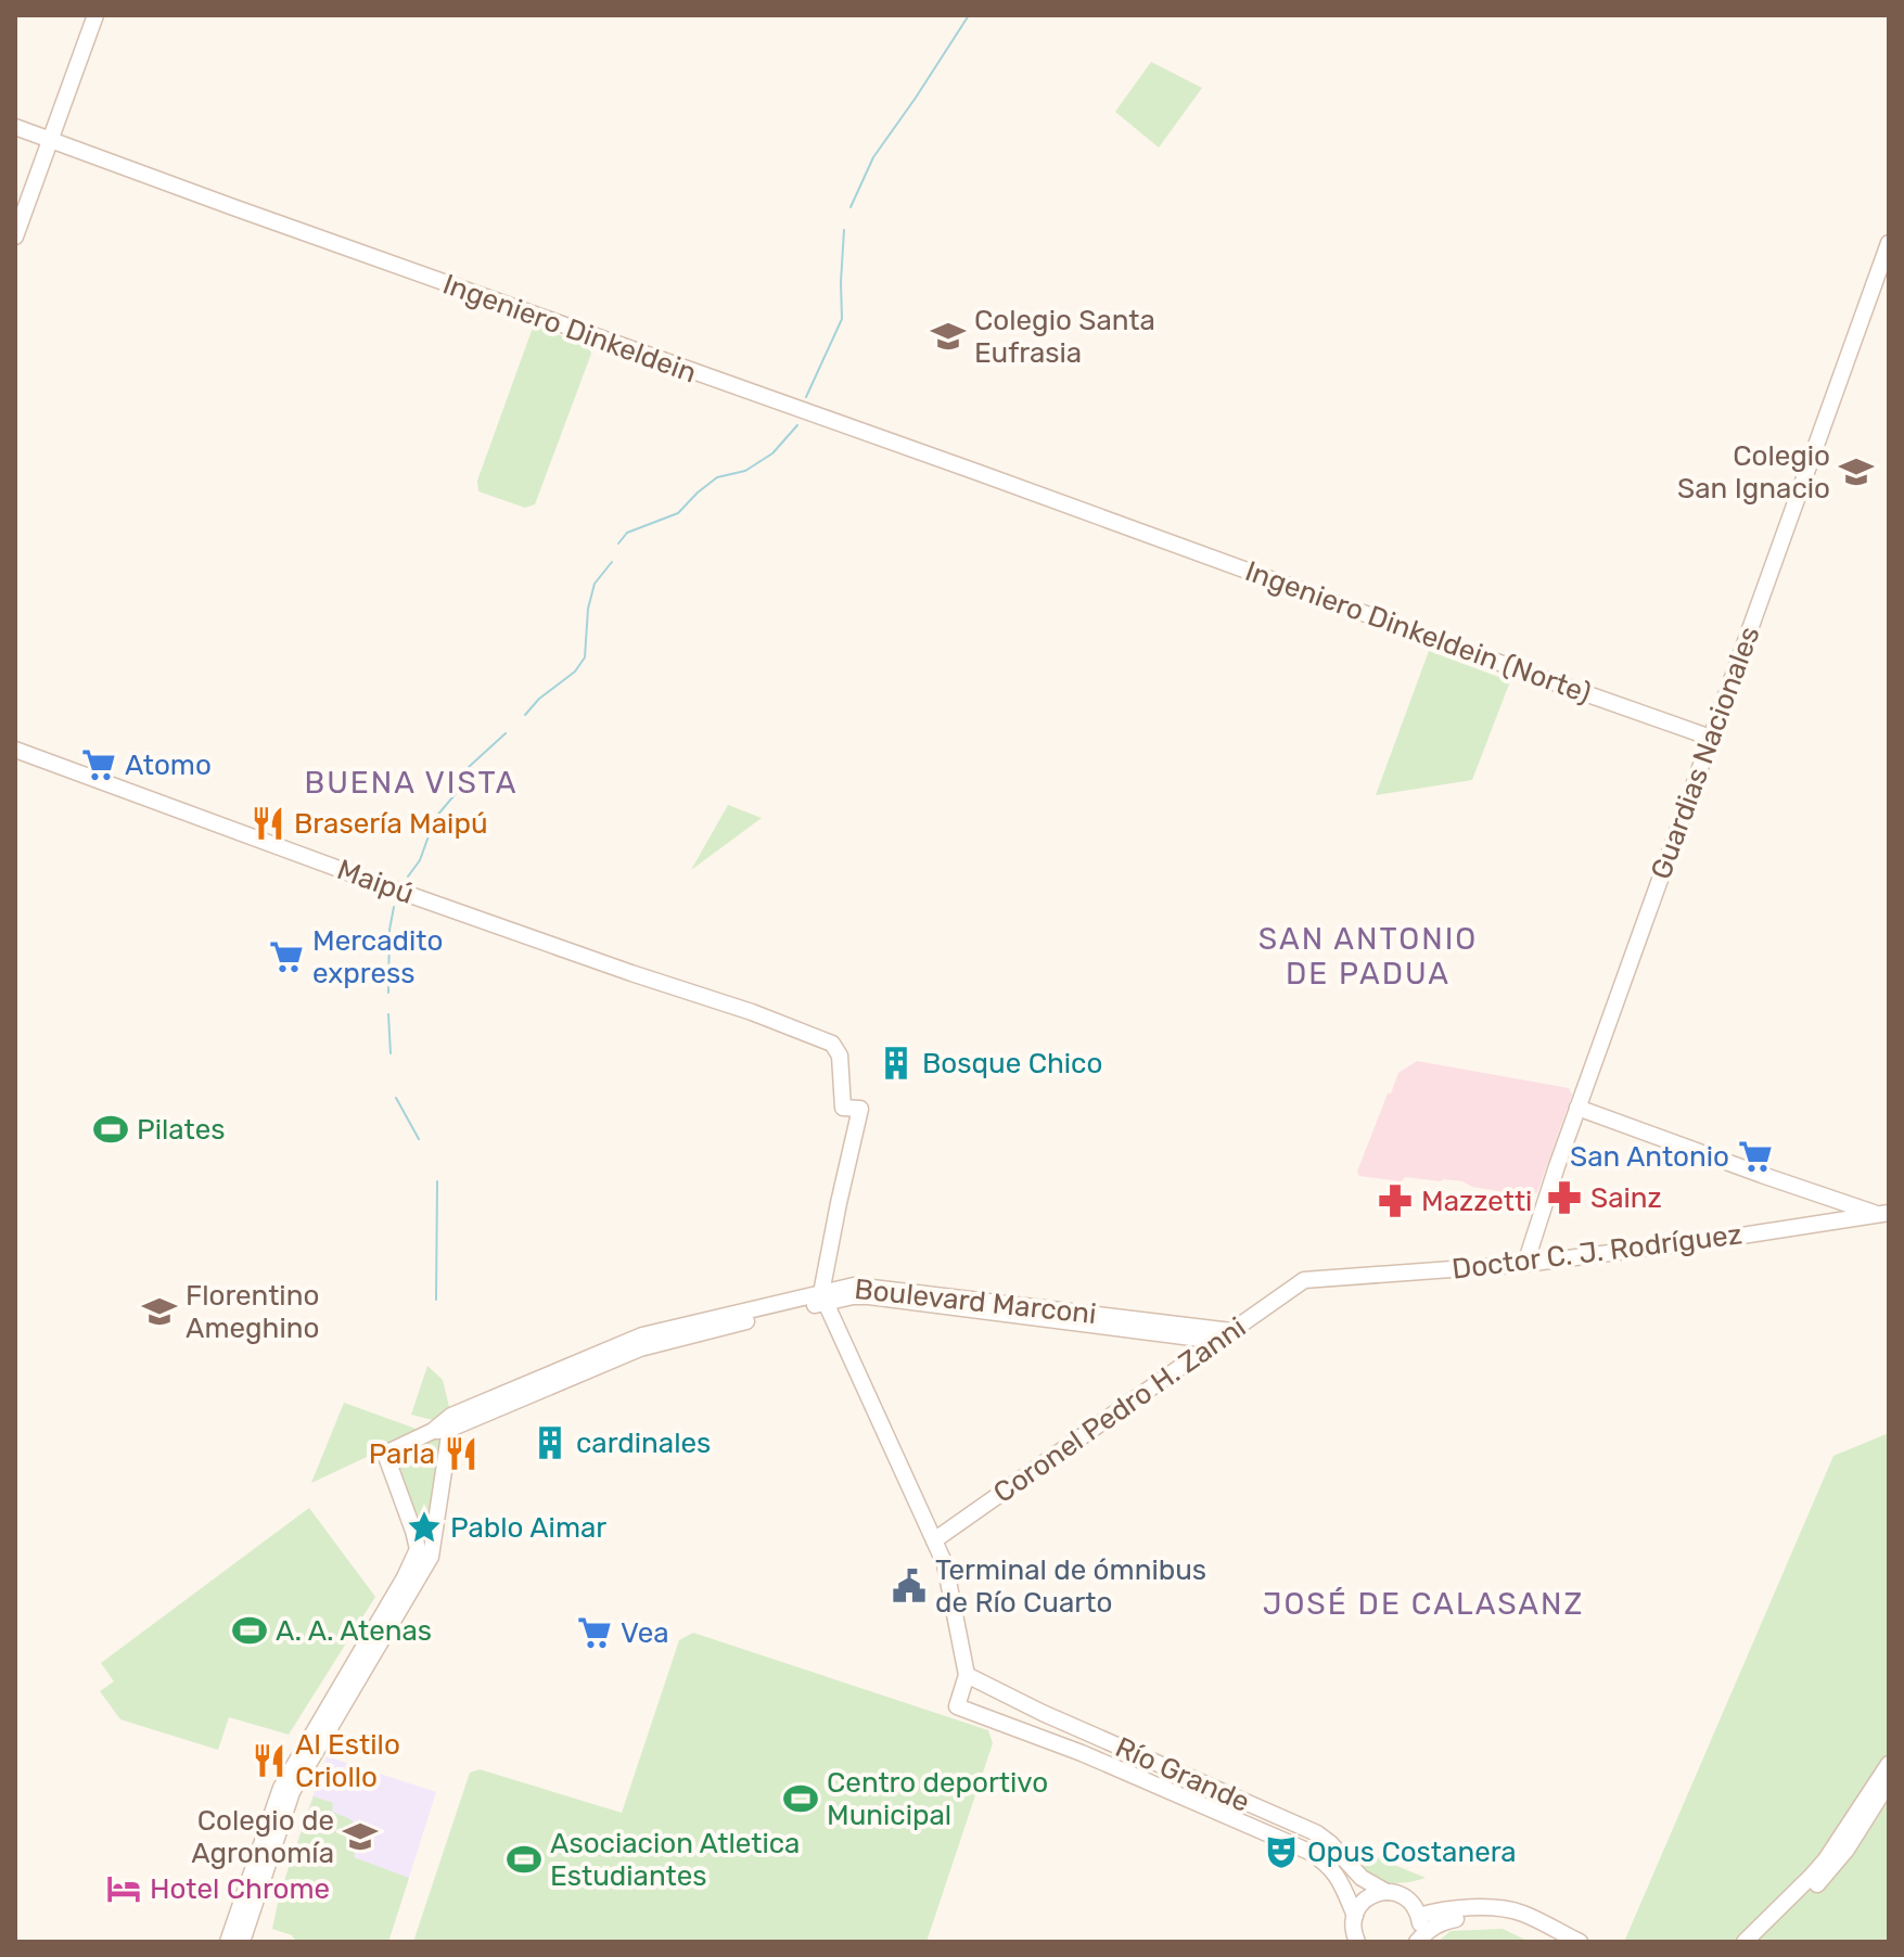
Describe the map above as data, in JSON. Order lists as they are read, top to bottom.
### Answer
{
  "streets": {
    "main road": [
      "Ingeniero Dinkeldein",
      "Ingeniero Dinkeldein (Norte)",
      "Guardias Nacionales",
      "Maipú",
      "Doctor C. J. Rodríguez",
      "Boulevard Marconi",
      "Coronel Pedro H. Zanni",
      "Río Grande"
    ]
  },
  "crossings": [
    ["Ingeniero Dinkeldein", "Ingeniero Dinkeldein (Norte)"],
    ["Ingeniero Dinkeldein (Norte)", "Guardias Nacionales"],
    ["Guardias Nacionales", "Doctor C. J. Rodríguez"],
    ["Maipú", "Boulevard Marconi"],
    ["Doctor C. J. Rodríguez", "Coronel Pedro H. Zanni"],
    ["Boulevard Marconi", "Coronel Pedro H. Zanni"]
  ],
  "districts": ["BUENA VISTA", "SAN ANTONIO DE PADUA", "JOSÉ DE CALASANZ"],
  "places": {
    "school or university": [
      "Colegio Santa Eufrasia",
      "Colegio San Ignacio",
      "Florentino Ameghino",
      "Colegio de Agronomía"
    ],
    "supermarket": [
      "Atomo",
      "Mercadito express",
      "San Antonio",
      "Vea"
    ],
    "restaurant": ["Brasería Maipú", "Parla", "Al Estilo Criollo"],
    "building": ["Bosque Chico", "cardinales"],
    "sports": [
      "Pilates",
      "A. A. Atenas",
      "Centro deportivo Municipal",
      "Asociacion Atletica Estudiantes"
    ],
    "pharmacy": ["Sainz", "Mazzetti"],
    "place": ["Pablo Aimar"],
    "public building": ["Terminal de ómnibus de Río Cuarto"],
    "theatre": ["Opus Costanera"],
    "hotel": ["Hotel Chrome"]
  }
}
